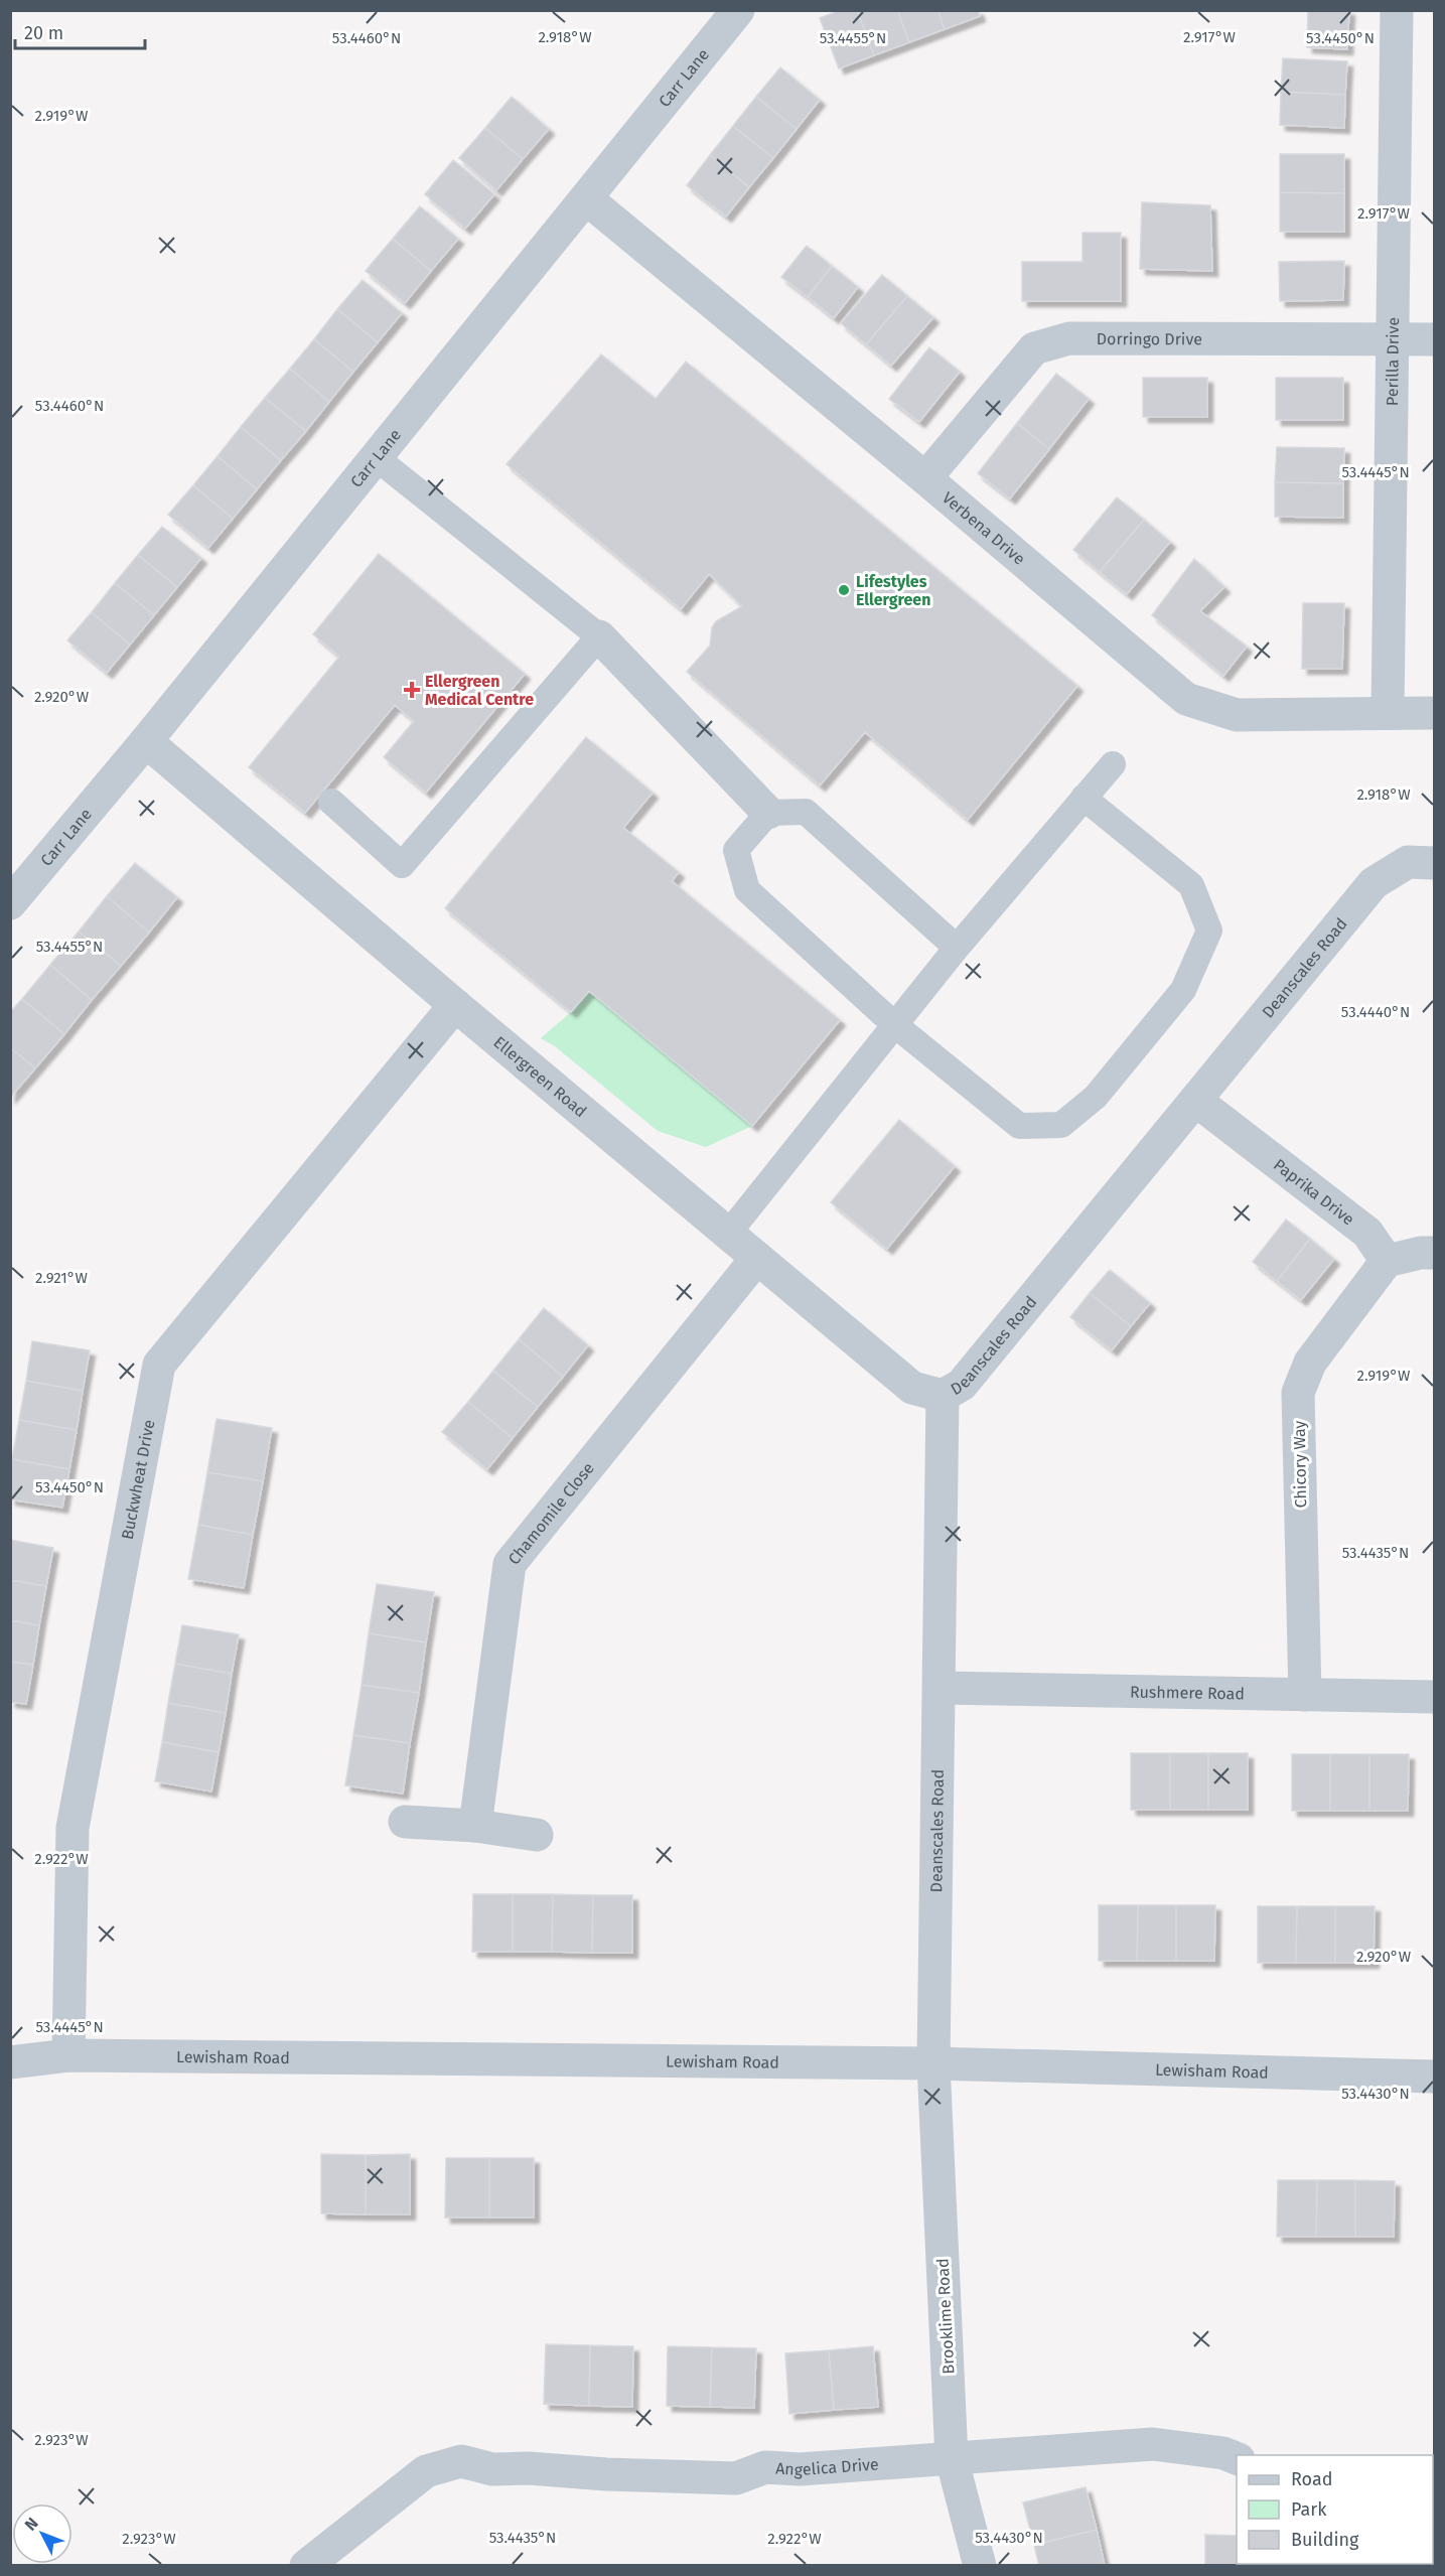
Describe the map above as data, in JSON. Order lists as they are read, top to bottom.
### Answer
{
  "streets": {
    "street": [
      "Carr Lane",
      "Dorringo Drive",
      "Perilla Drive",
      "Verbena Drive",
      "Deanscales Road",
      "Ellergreen Road",
      "Paprika Drive",
      "Chicory Way",
      "Buckwheat Drive",
      "Chamomile Close",
      "Rushmere Road",
      "Lewisham Road",
      "Brooklime Road",
      "Angelica Drive"
    ]
  },
  "crossings": [
    ["Carr Lane", "Verbena Drive"],
    ["Carr Lane", "Ellergreen Road"],
    ["Dorringo Drive", "Perilla Drive"],
    ["Dorringo Drive", "Verbena Drive"],
    ["Perilla Drive", "Verbena Drive"],
    ["Deanscales Road", "Ellergreen Road"],
    ["Deanscales Road", "Paprika Drive"],
    ["Deanscales Road", "Rushmere Road"],
    ["Deanscales Road", "Lewisham Road"],
    ["Deanscales Road", "Brooklime Road"],
    ["Ellergreen Road", "Buckwheat Drive"],
    ["Ellergreen Road", "Chamomile Close"],
    ["Paprika Drive", "Chicory Way"],
    ["Chicory Way", "Rushmere Road"],
    ["Buckwheat Drive", "Lewisham Road"],
    ["Lewisham Road", "Brooklime Road"],
    ["Brooklime Road", "Angelica Drive"]
  ],
  "places": {
    "other": ["Lifestyles Ellergreen"],
    "health": ["Ellergreen Medical Centre"]
  },
  "legend": ["Road", "Park", "Building"],
  "scale_bar": "20 m",
  "north": "top left",
  "coordinates": [
    "2.918°W",
    "2.917°W",
    "53.4460°N",
    "53.4455°N",
    "53.4450°N",
    "2.919°W",
    "53.4445°N",
    "2.920°W",
    "53.4440°N",
    "2.921°W",
    "53.4435°N",
    "2.922°W",
    "53.4430°N",
    "2.923°W"
  ]
}
